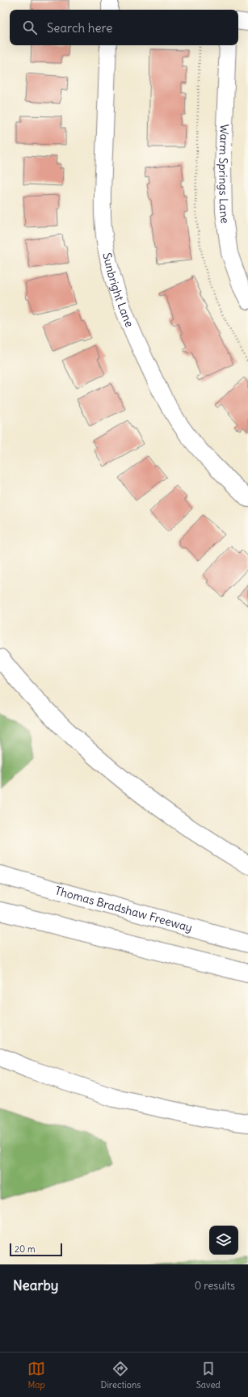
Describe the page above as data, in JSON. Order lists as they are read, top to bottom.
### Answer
{
  "streets": {
    "highway": ["Thomas Bradshaw Freeway"],
    "street": ["Warm Springs Lane", "Sunbright Lane"]
  },
  "scale_bar": "20 m",
  "page": {
    "search": "Search here",
    "scale": "20 m",
    "heading": ["Nearby", "0 results"],
    "nav": ["Map", "Directions", "Saved"]
  }
}
